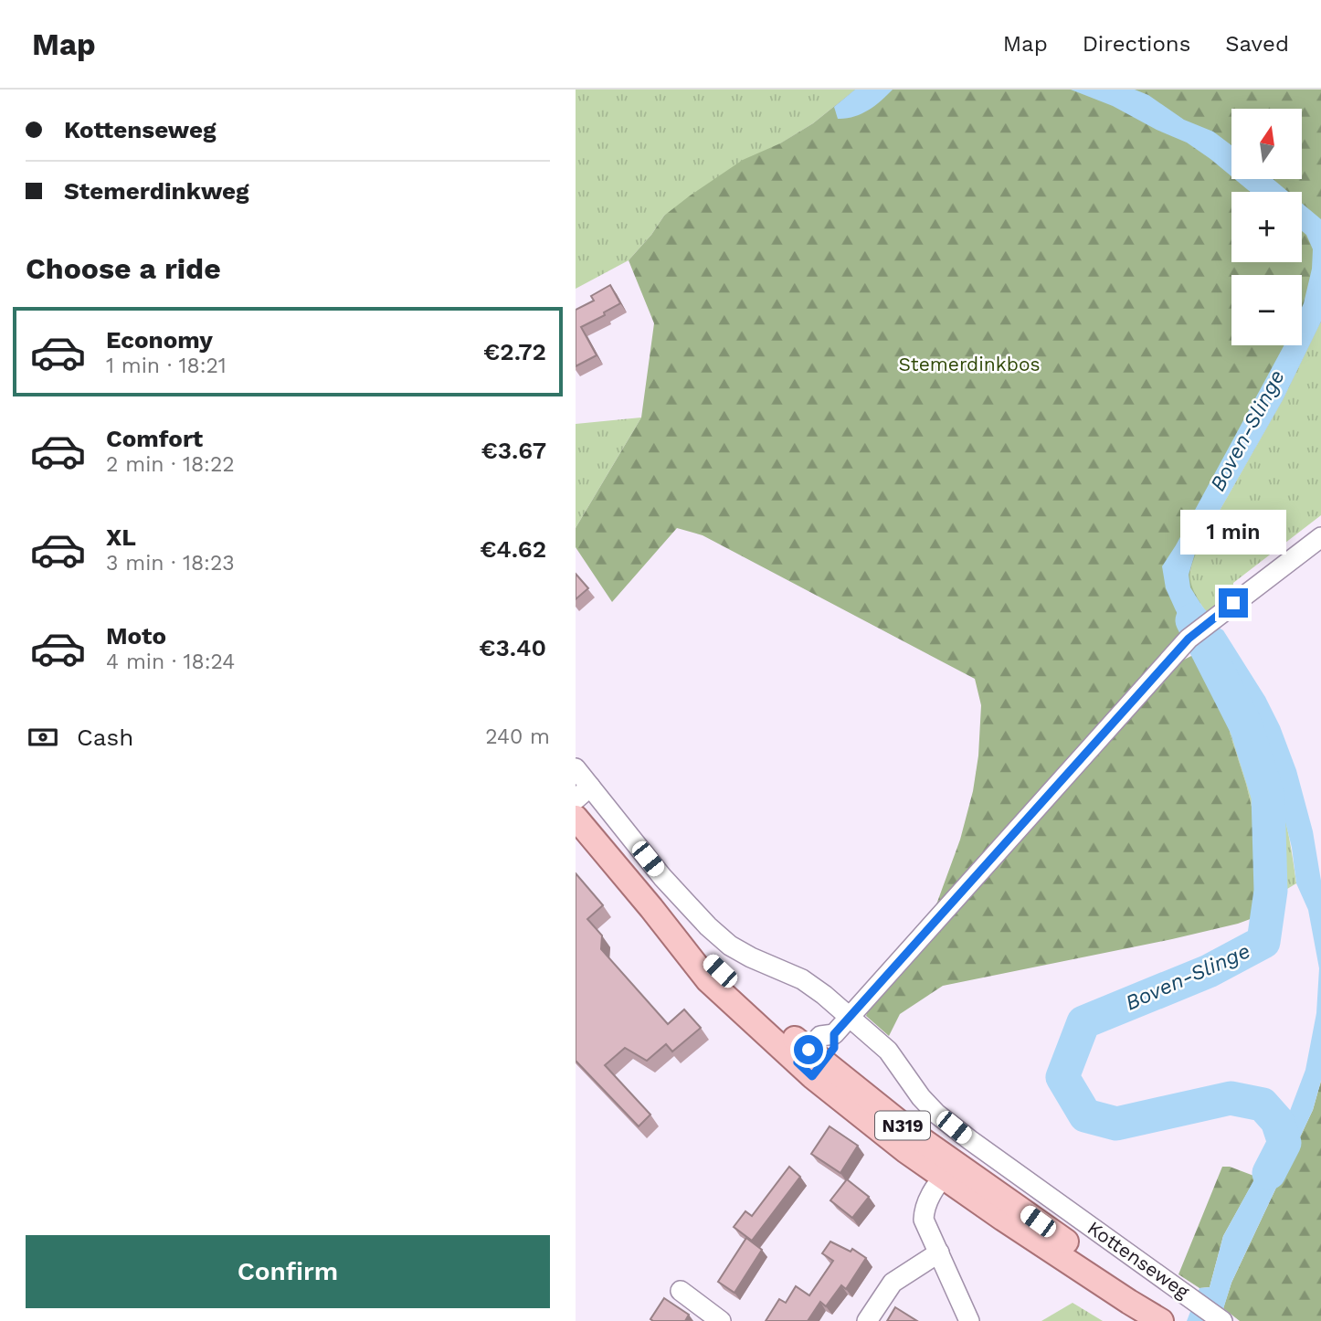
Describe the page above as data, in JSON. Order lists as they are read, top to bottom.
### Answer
{
  "streets": {
    "main road": ["N319", "Kottenseweg"]
  },
  "water": ["Boven-Slinge"],
  "parks": ["Stemerdinkbos"],
  "north": "top",
  "page": {
    "header": "Map",
    "nav": ["Map", "Directions", "Saved"],
    "banner": ["Kottenseweg", "Stemerdinkweg"],
    "map_buttons": ["+", "−"],
    "heading": "Choose a ride",
    "list": [
      {
        "name": "Economy",
        "note": "1 min · 18:21",
        "value": "€2.72"
      },
      {
        "name": "Comfort",
        "note": "2 min · 18:22",
        "value": "€3.67"
      },
      {
        "name": "XL",
        "note": "3 min · 18:23",
        "value": "€4.62"
      },
      {
        "name": "Moto",
        "note": "4 min · 18:24",
        "value": "€3.40"
      }
    ],
    "bubble": "1 min",
    "pay": ["Cash", "240 m"],
    "buttons": "Confirm"
  }
}
